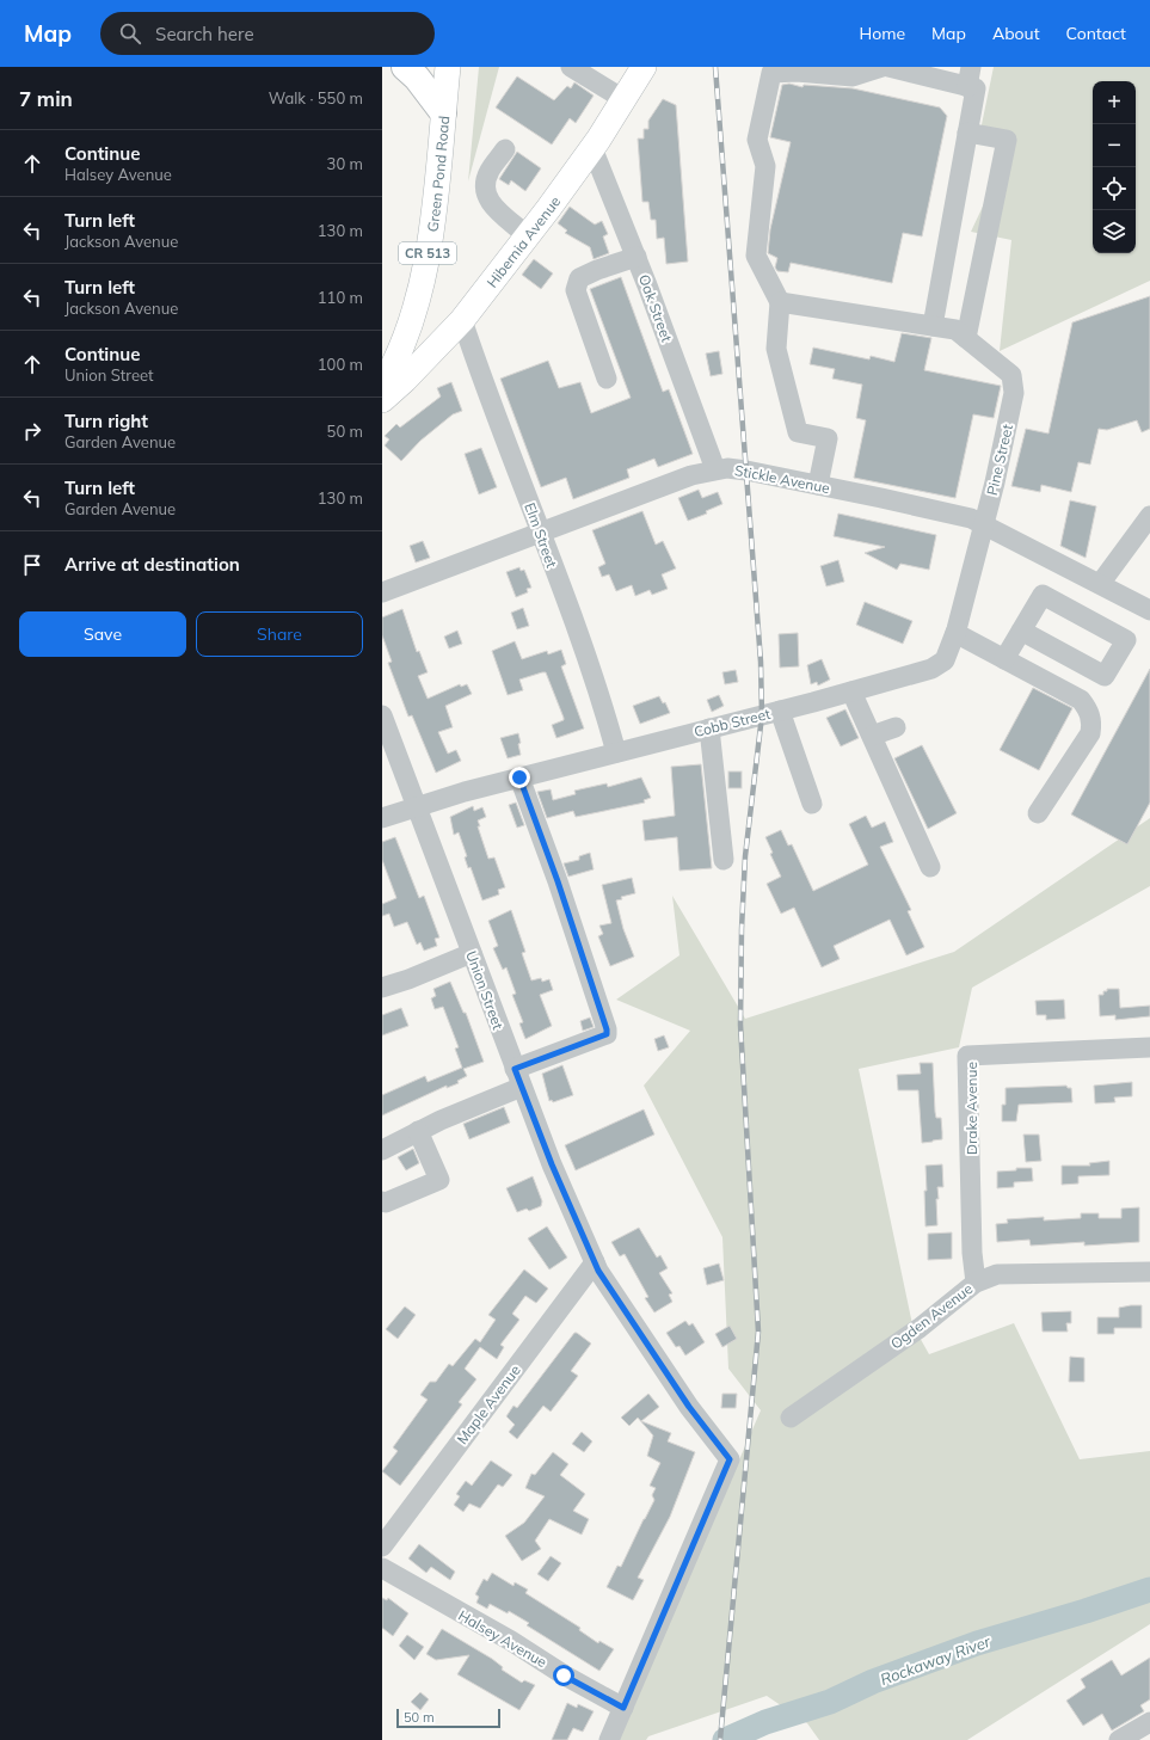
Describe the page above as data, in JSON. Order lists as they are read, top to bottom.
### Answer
{
  "streets": {
    "main road": ["Green Pond Road", "Hibernia Avenue", "CR 513"],
    "street": [
      "Oak Street",
      "Pine Street",
      "Stickle Avenue",
      "Elm Street",
      "Cobb Street",
      "Union Street",
      "Drake Avenue",
      "Ogden Avenue",
      "Maple Avenue",
      "Halsey Avenue"
    ]
  },
  "crossings": [
    ["Hibernia Avenue", "Oak Street"],
    ["Hibernia Avenue", "Elm Street"],
    ["Oak Street", "Stickle Avenue"],
    ["Pine Street", "Stickle Avenue"],
    ["Pine Street", "Cobb Street"],
    ["Stickle Avenue", "Elm Street"],
    ["Stickle Avenue", "Cobb Street"],
    ["Elm Street", "Cobb Street"],
    ["Cobb Street", "Union Street"],
    ["Union Street", "Maple Avenue"],
    ["Union Street", "Halsey Avenue"],
    ["Drake Avenue", "Ogden Avenue"]
  ],
  "water": ["Rockaway River"],
  "scale_bar": "50 m",
  "page": {
    "header": "Map",
    "search": "Search here",
    "nav": [
      "Home",
      "Map",
      "About",
      "Contact"
    ],
    "heading": ["7 min", "Walk · 550 m"],
    "map_buttons": ["+", "−"],
    "list": [
      ["Continue", "Halsey Avenue", "30 m"],
      ["Turn left", "Jackson Avenue", "130 m"],
      ["Turn left", "Jackson Avenue", "110 m"],
      ["Continue", "Union Street", "100 m"],
      ["Turn right", "Garden Avenue", "50 m"],
      ["Turn left", "Garden Avenue", "130 m"],
      "Arrive at destination"
    ],
    "buttons": ["Save", "Share"],
    "scale": "50 m"
  }
}
